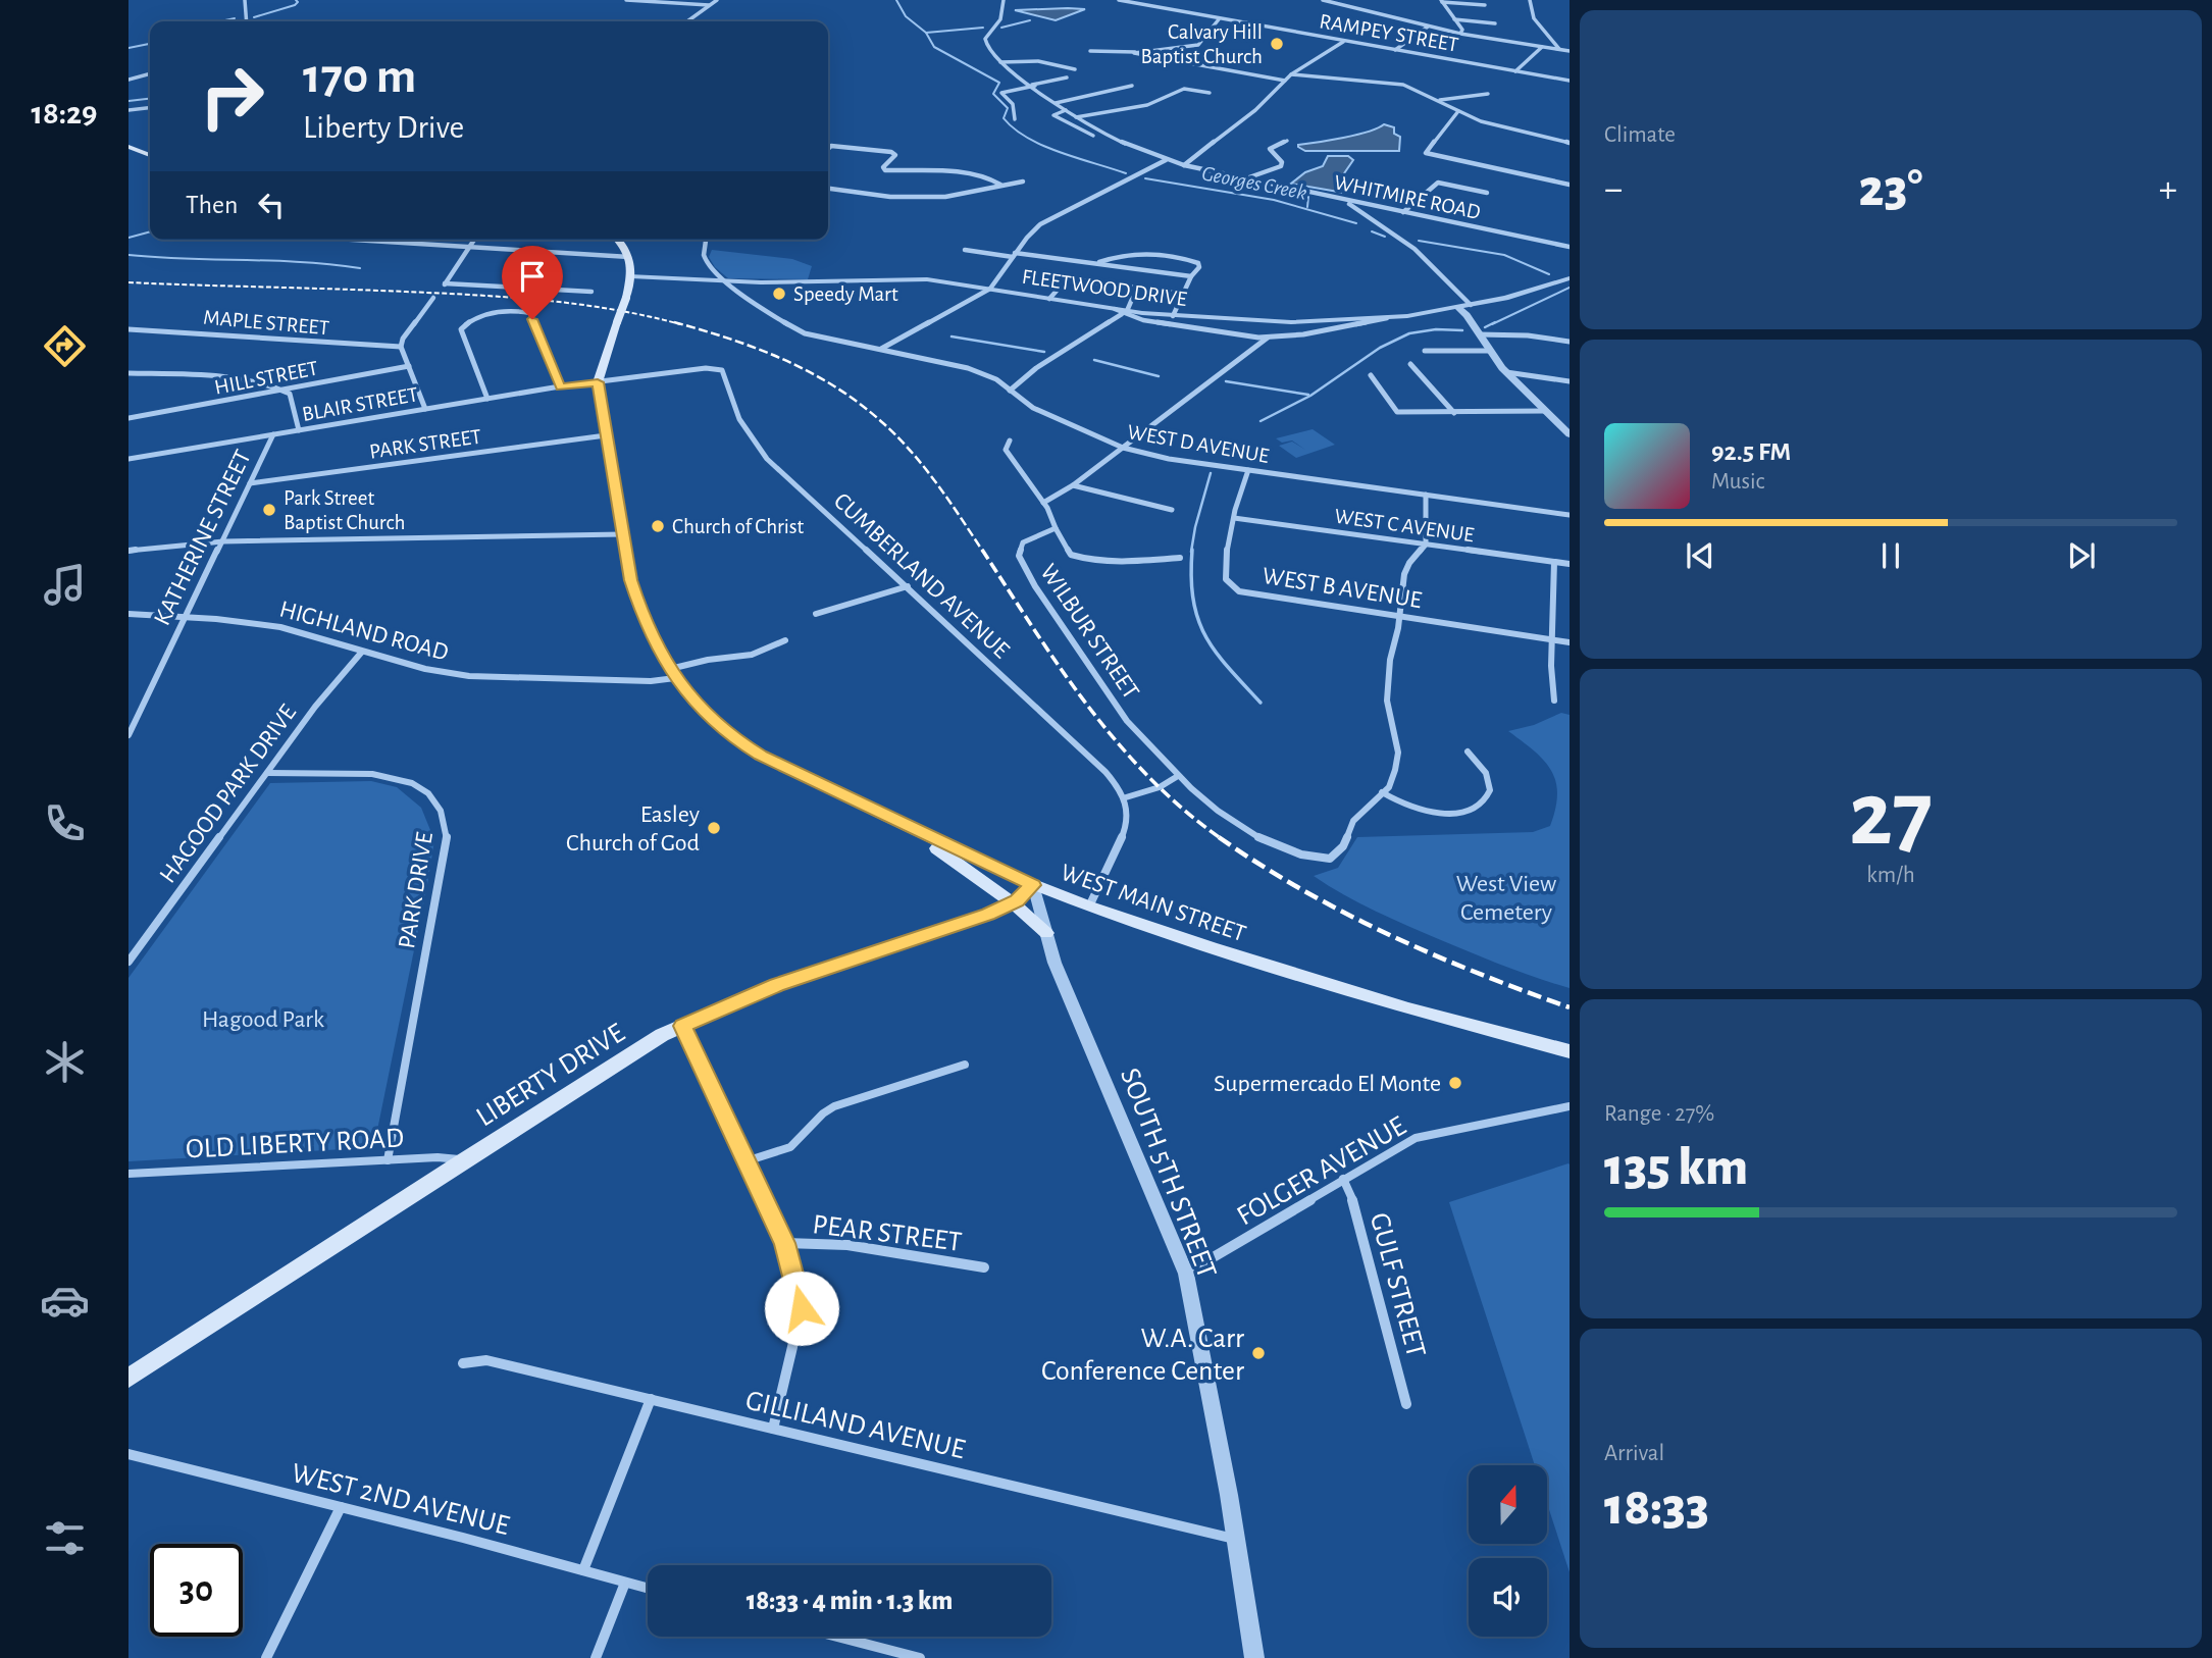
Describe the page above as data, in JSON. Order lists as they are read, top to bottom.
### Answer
{
  "streets": {
    "main road": ["WEST MAIN STREET", "LIBERTY DRIVE"],
    "street": [
      "RAMPEY STREET",
      "WHITMIRE ROAD",
      "FLEETWOOD DRIVE",
      "MAPLE STREET",
      "HILL STREET",
      "BLAIR STREET",
      "PARK STREET",
      "WEST D AVENUE",
      "WEST C AVENUE",
      "KATHERINE STREET",
      "CUMBERLAND AVENUE",
      "WEST B AVENUE",
      "HIGHLAND ROAD",
      "WILBUR STREET",
      "HAGOOD PARK DRIVE",
      "PARK DRIVE",
      "OLD LIBERTY ROAD",
      "FOLGER AVENUE",
      "SOUTH 5TH STREET",
      "PEAR STREET",
      "GULF STREET",
      "GILLILAND AVENUE",
      "WEST 2ND AVENUE"
    ]
  },
  "crossings": [
    ["FLEETWOOD DRIVE", "WEST D AVENUE"],
    ["FLEETWOOD DRIVE", "WEST MAIN STREET"],
    ["BLAIR STREET", "KATHERINE STREET"],
    ["BLAIR STREET", "CUMBERLAND AVENUE"],
    ["BLAIR STREET", "WEST MAIN STREET"],
    ["PARK STREET", "KATHERINE STREET"],
    ["PARK STREET", "WEST MAIN STREET"],
    ["WEST D AVENUE", "WEST B AVENUE"],
    ["WEST C AVENUE", "WEST B AVENUE"],
    ["KATHERINE STREET", "HIGHLAND ROAD"],
    ["CUMBERLAND AVENUE", "WEST MAIN STREET"],
    ["HIGHLAND ROAD", "HAGOOD PARK DRIVE"],
    ["HIGHLAND ROAD", "WEST MAIN STREET"],
    ["HAGOOD PARK DRIVE", "PARK DRIVE"],
    ["PARK DRIVE", "OLD LIBERTY ROAD"],
    ["WEST MAIN STREET", "LIBERTY DRIVE"],
    ["WEST MAIN STREET", "SOUTH 5TH STREET"],
    ["LIBERTY DRIVE", "OLD LIBERTY ROAD"],
    ["LIBERTY DRIVE", "SOUTH 5TH STREET"],
    ["FOLGER AVENUE", "SOUTH 5TH STREET"],
    ["FOLGER AVENUE", "GULF STREET"],
    ["SOUTH 5TH STREET", "GILLILAND AVENUE"]
  ],
  "water": ["Georges Creek"],
  "parks": ["West View Cemetery", "Hagood Park"],
  "places": [
    "Calvary Hill Baptist Church",
    "Speedy Mart",
    "Park Street Baptist Church",
    "Church of Christ",
    "Easley Church of God",
    "Supermercado El Monte",
    "W.A. Carr Conference Center"
  ],
  "north": "top",
  "page": {
    "tabs": "18:29",
    "tile": [
      "Climate",
      ["27", "km/h"],
      ["Range · 27%", "135 km"],
      ["Arrival", "18:33"]
    ],
    "turn": ["170 m", "Liberty Drive"],
    "heat": ["−", "23°", "+"],
    "then": "Then",
    "song": ["92.5 FM", "Music"],
    "limit": "30",
    "trip": "18:33 · 4 min · 1.3 km"
  }
}
